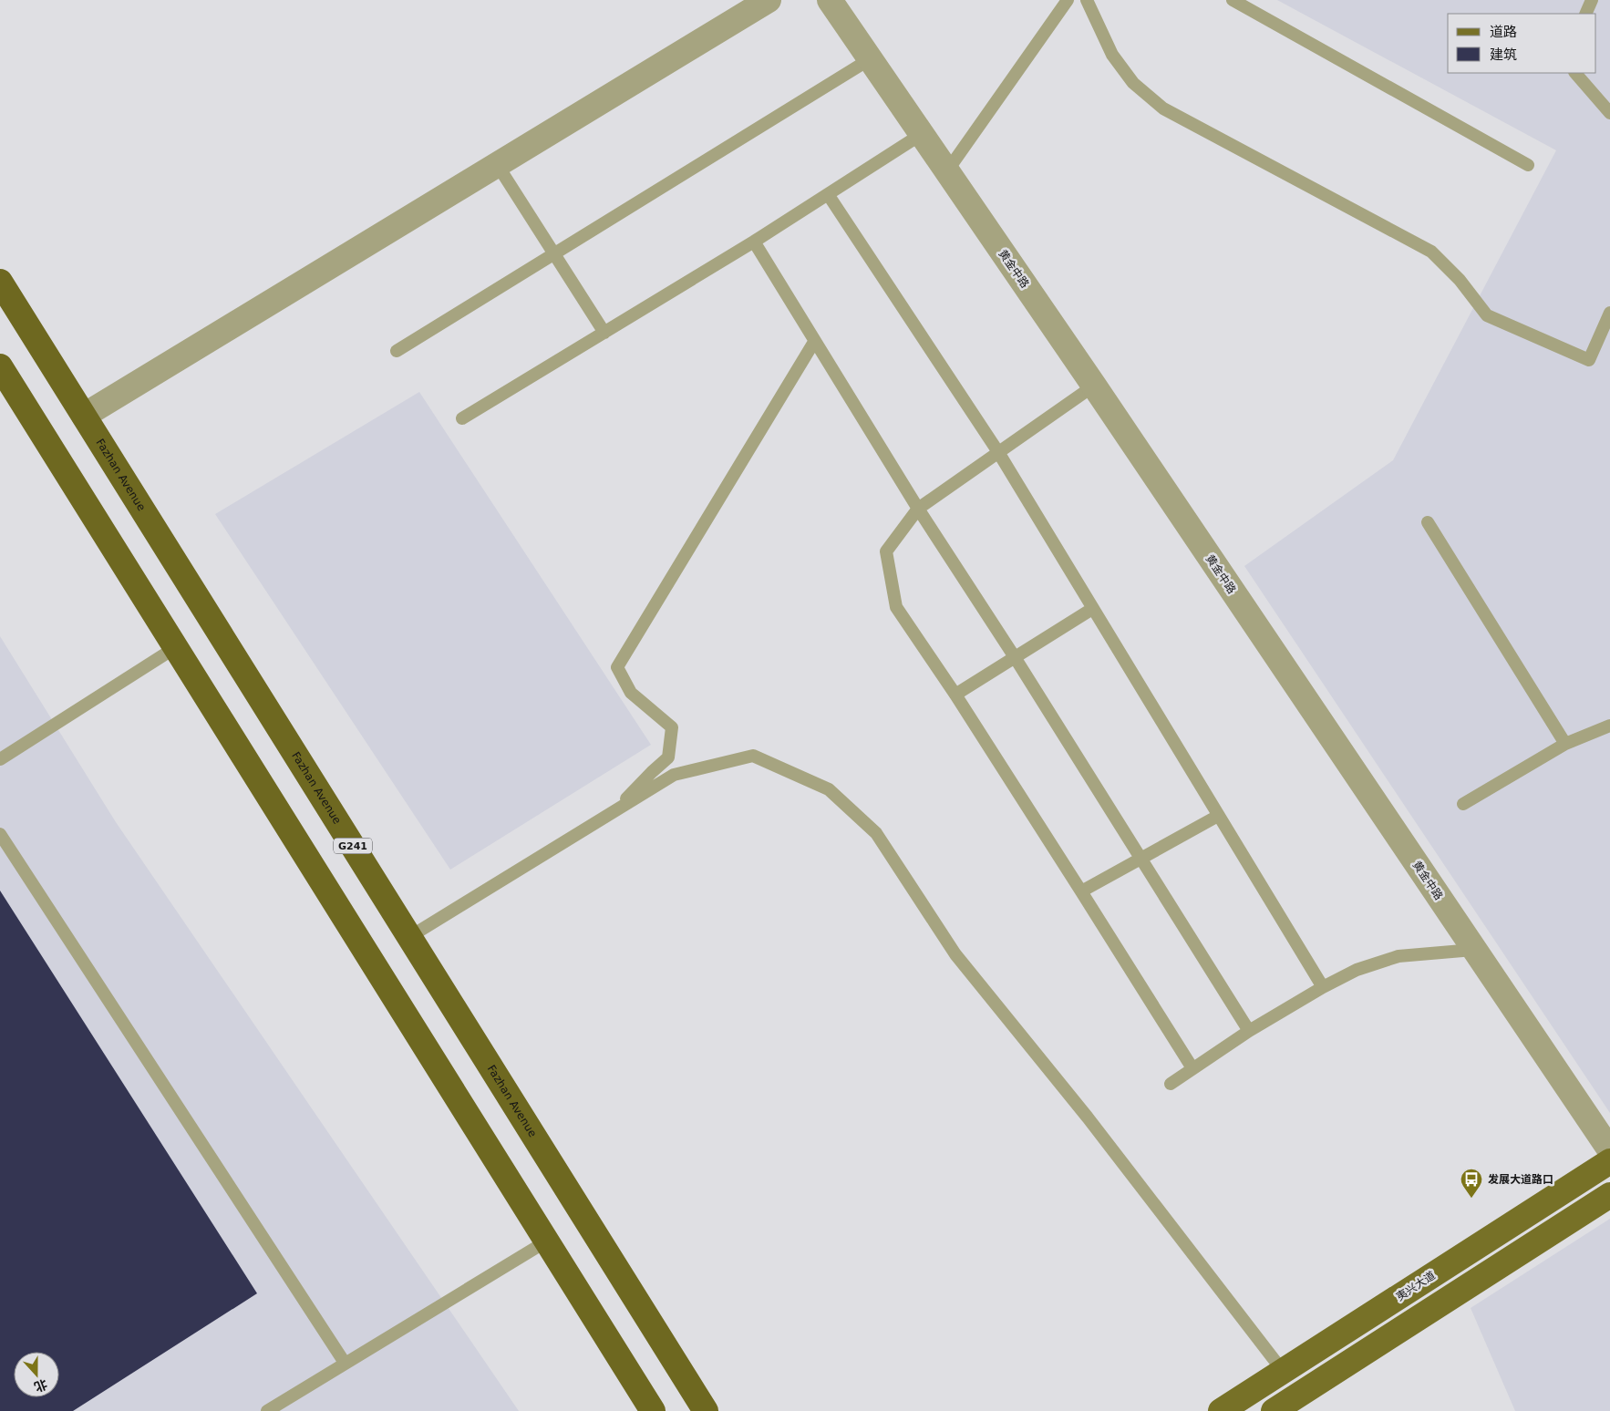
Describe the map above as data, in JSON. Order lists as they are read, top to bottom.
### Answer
{
  "streets": {
    "highway": ["Fazhan Avenue", "G241"],
    "main road": ["夷兴大道"],
    "street": ["黄金中路"]
  },
  "places": {
    "bus stop": ["发展大道路口"]
  },
  "legend": ["道路", "建筑"],
  "north": "bottom"
}
